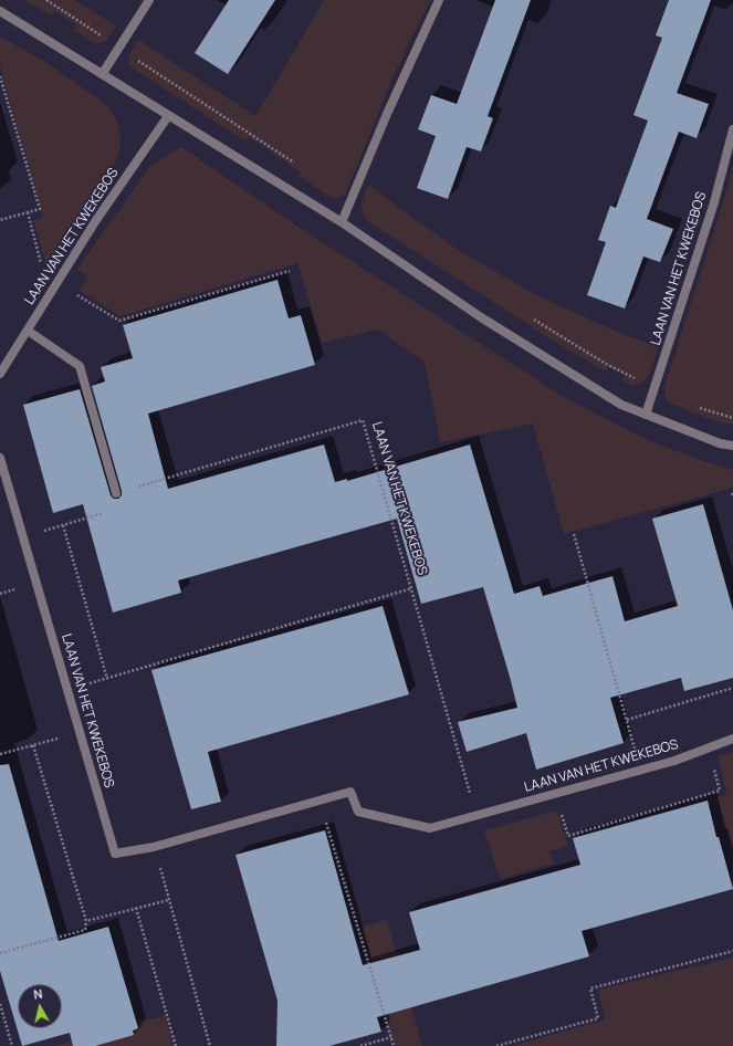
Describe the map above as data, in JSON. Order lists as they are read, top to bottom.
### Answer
{
  "streets": {
    "street": ["LAAN VAN HET KWEKEBOS"]
  },
  "north": "top"
}
